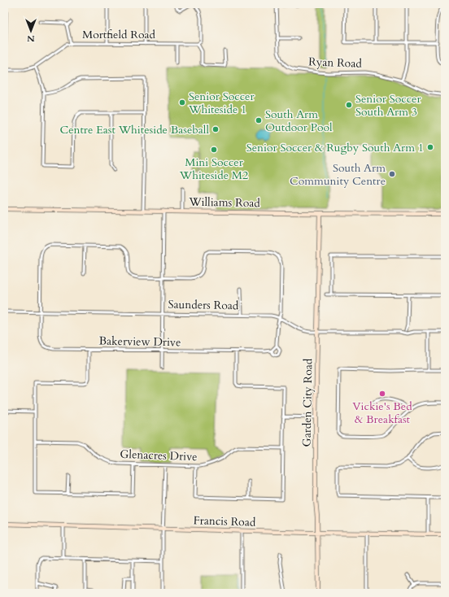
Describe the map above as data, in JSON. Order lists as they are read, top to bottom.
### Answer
{
  "streets": {
    "street": [
      "Mortfield Road",
      "Ryan Road",
      "Williams Road",
      "Saunders Road",
      "Bakerview Drive",
      "Garden City Road",
      "Glenacres Drive",
      "Francis Road"
    ]
  },
  "crossings": [
    ["Williams Road", "Garden City Road"],
    ["Saunders Road", "Bakerview Drive"],
    ["Saunders Road", "Garden City Road"],
    ["Garden City Road", "Francis Road"]
  ],
  "places": [
    "Senior Soccer Whiteside 1",
    "Senior Soccer South Arm 3",
    "South Arm Outdoor Pool",
    "Centre East Whiteside Baseball",
    "Senior Soccer & Rugby South Arm 1",
    "Mini Soccer Whiteside M2",
    "South Arm Community Centre",
    "Vickie's Bed & Breakfast"
  ],
  "north": "bottom"
}
